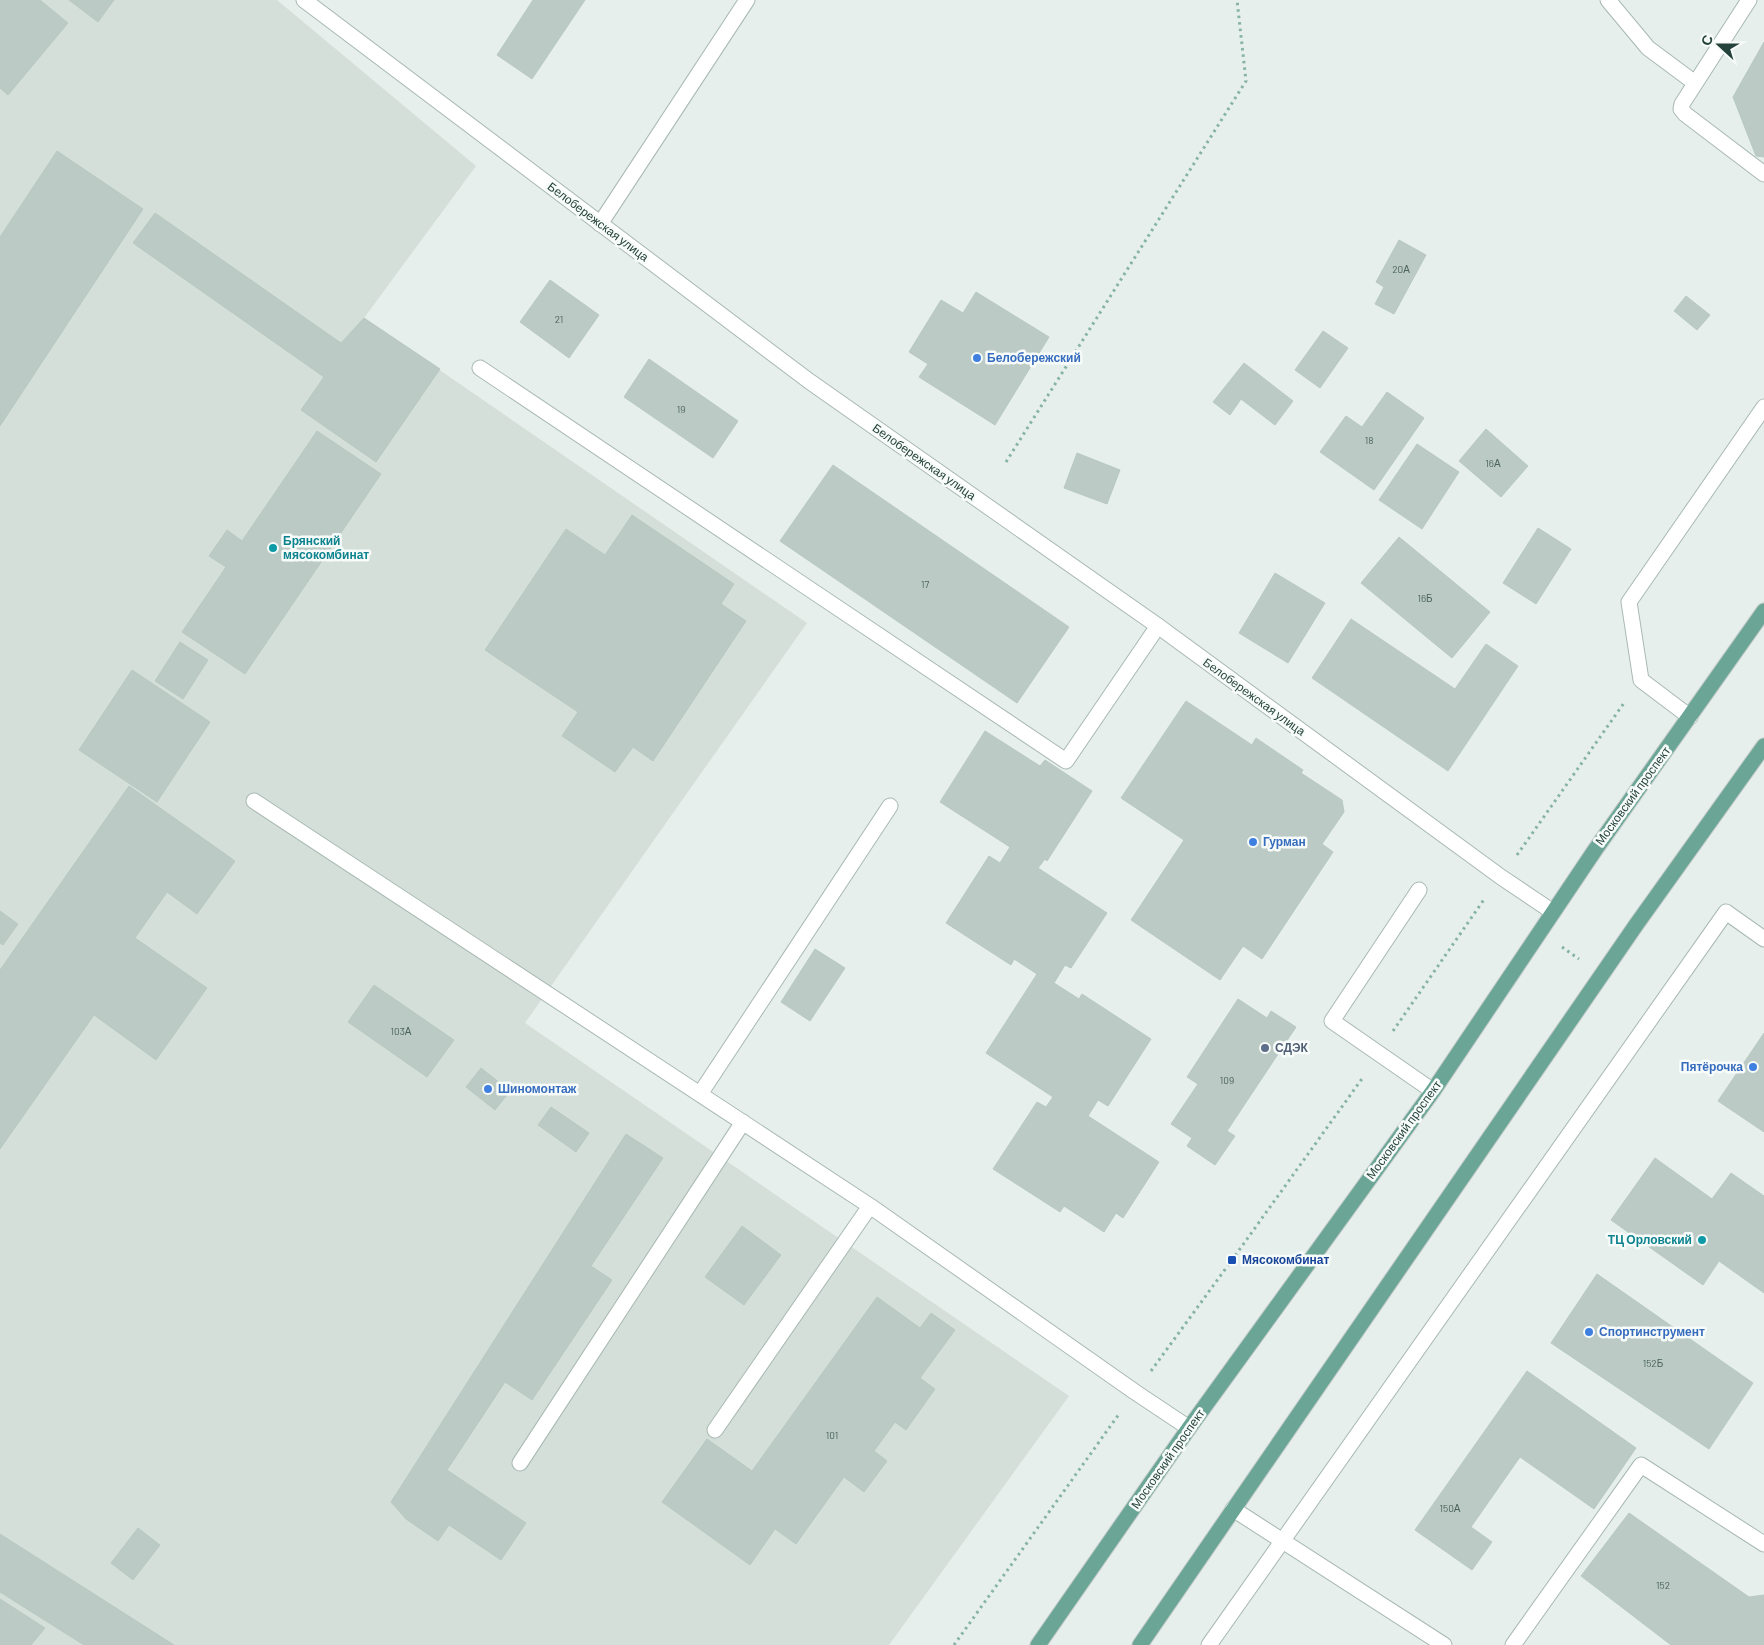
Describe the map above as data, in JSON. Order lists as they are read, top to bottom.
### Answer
{
  "streets": {
    "main road": ["Московский проспект"],
    "street": ["Белобережская улица"]
  },
  "crossings": [
    ["Белобережская улица", "Московский проспект"]
  ],
  "places": {
    "other": [
      "Белобережский",
      "Брянский мясокомбинат",
      "Гурман",
      "СДЭК",
      "Пятёрочка",
      "Шиномонтаж",
      "ТЦ Орловский",
      "Спортинструмент"
    ],
    "transit": ["Мясокомбинат"]
  },
  "house_numbers": [
    "20А",
    "21",
    "19",
    "18",
    "16А",
    "17",
    "16Б",
    "103А",
    "109",
    "152Б",
    "101",
    "150А",
    "152"
  ],
  "north": "left"
}
